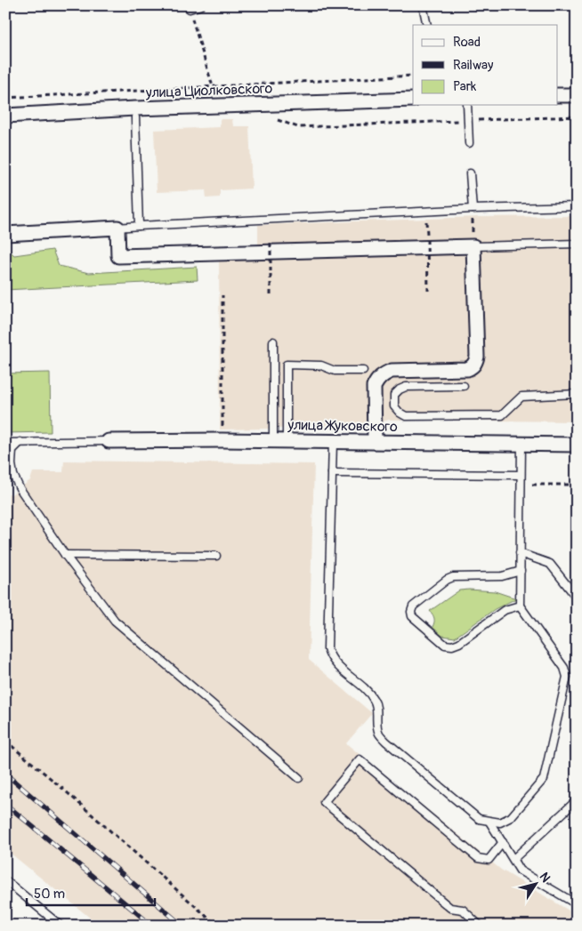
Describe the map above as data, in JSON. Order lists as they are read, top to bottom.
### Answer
{
  "streets": {
    "street": ["улица Циолковского", "улица Жуковского"]
  },
  "legend": ["Road", "Railway", "Park"],
  "scale_bar": "50 m",
  "north": "top right"
}
